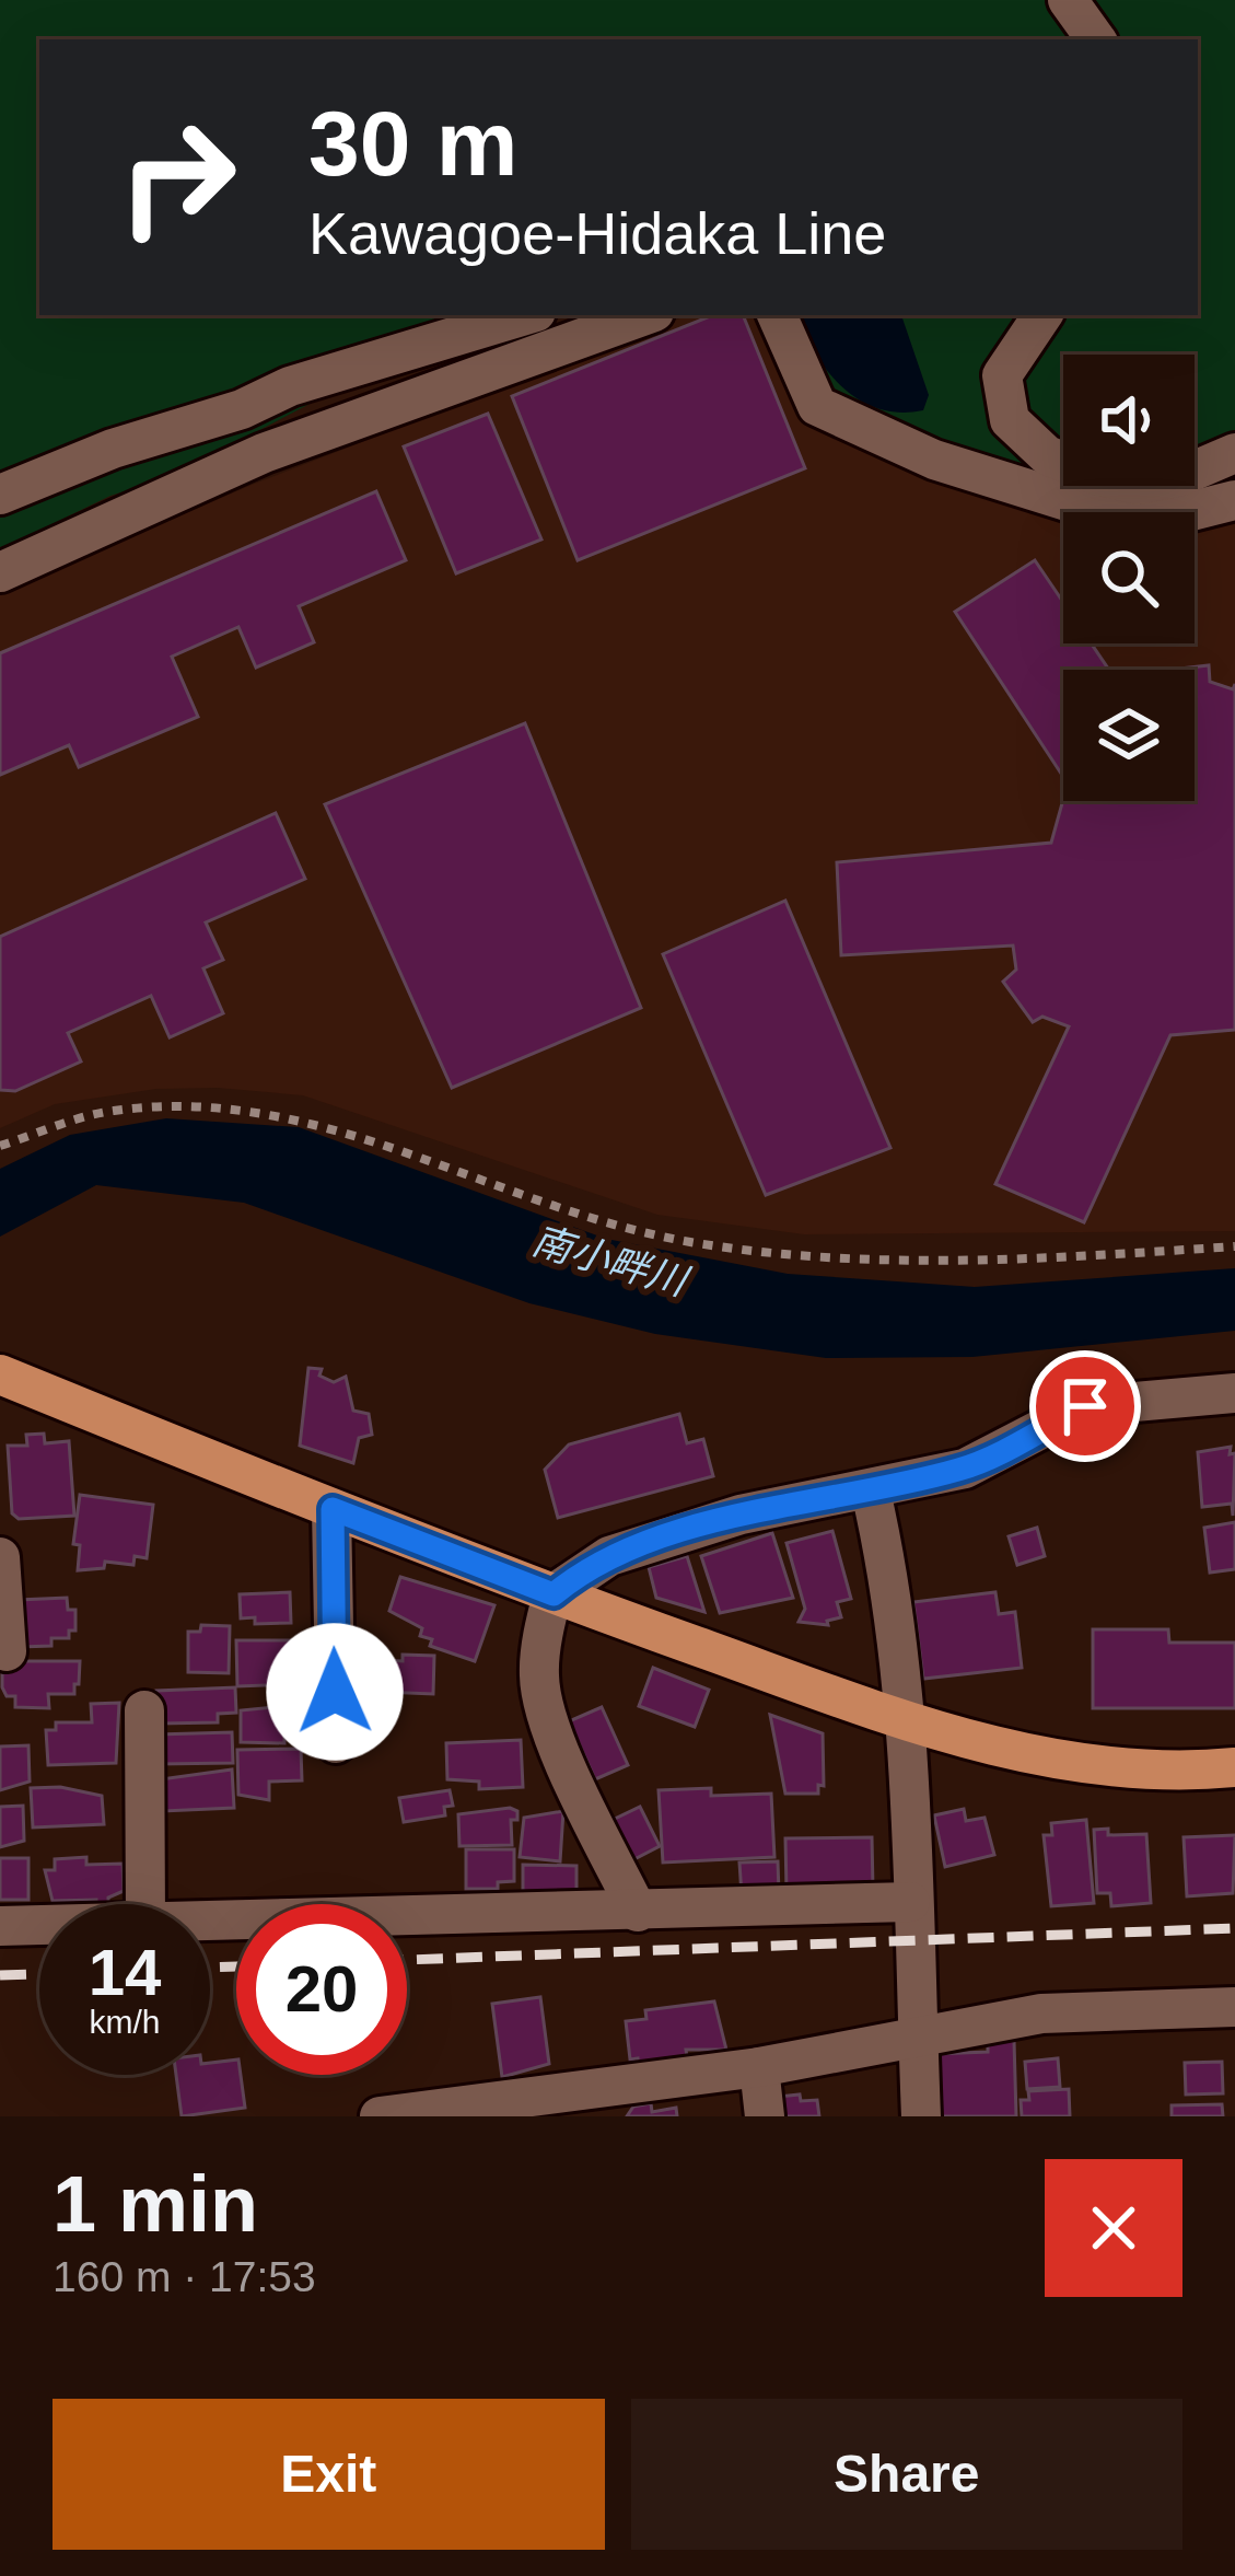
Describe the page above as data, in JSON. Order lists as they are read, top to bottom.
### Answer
{
  "water": ["南小畔川"],
  "page": {
    "turn": ["30 m", "Kawagoe-Hidaka Line"],
    "speed": "14 km/h",
    "limit": "20",
    "heading": ["1 min", "160 m · 17:53"],
    "buttons": ["Exit", "Share"]
  }
}
